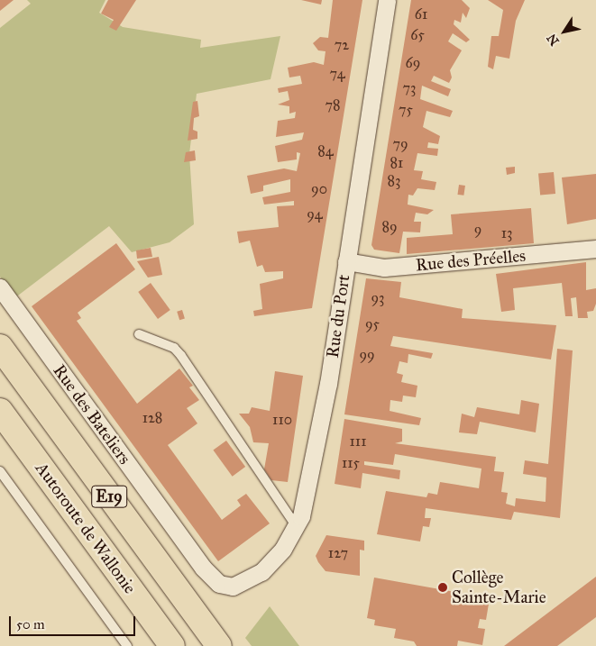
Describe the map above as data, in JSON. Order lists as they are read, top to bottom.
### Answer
{
  "streets": {
    "highway": ["E19", "Autoroute de Wallonie"],
    "street": ["Rue des Préelles", "Rue du Port", "Rue des Bateliers"]
  },
  "crossings": [
    ["Rue des Préelles", "Rue du Port"],
    ["Rue du Port", "Rue des Bateliers"]
  ],
  "places": ["Collège Sainte-Marie"],
  "house_numbers": [
    "61",
    "65",
    "72",
    "69",
    "74",
    "73",
    "78",
    "75",
    "79",
    "84",
    "81",
    "83",
    "90",
    "94",
    "89",
    "9",
    "13",
    "93",
    "95",
    "99",
    "128",
    "110",
    "111",
    "115",
    "127"
  ],
  "scale_bar": "50 m",
  "north": "bottom left"
}
